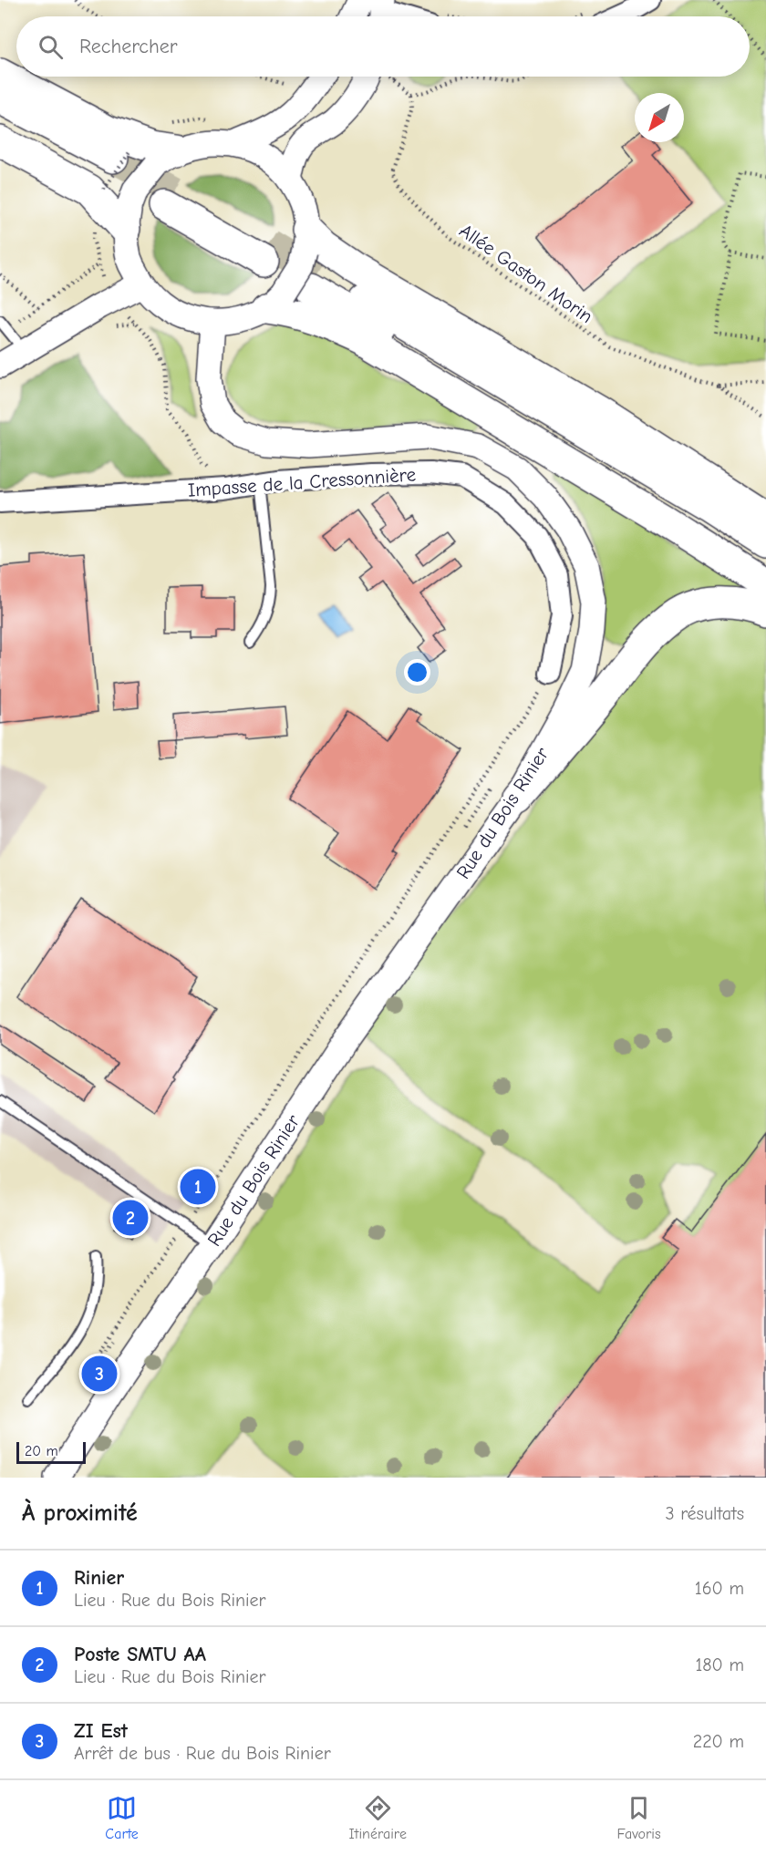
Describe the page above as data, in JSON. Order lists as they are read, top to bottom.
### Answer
{
  "streets": {
    "street": ["Impasse de la Cressonnière", "Rue du Bois Rinier"],
    "path": ["Allée Gaston Morin"]
  },
  "scale_bar": "20 m",
  "north": "bottom left",
  "page": {
    "search": "Rechercher",
    "pins": ["1", "2", "3"],
    "scale": "20 m",
    "heading": ["À proximité", "3 résultats"],
    "list": [
      {
        "mark": "1",
        "name": "Rinier",
        "note": "Lieu · Rue du Bois Rinier",
        "value": "160 m"
      },
      {
        "mark": "2",
        "name": "Poste SMTU AA",
        "note": "Lieu · Rue du Bois Rinier",
        "value": "180 m"
      },
      {
        "mark": "3",
        "name": "ZI Est",
        "note": "Arrêt de bus · Rue du Bois Rinier",
        "value": "220 m"
      }
    ],
    "nav": ["Carte", "Itinéraire", "Favoris"]
  }
}
